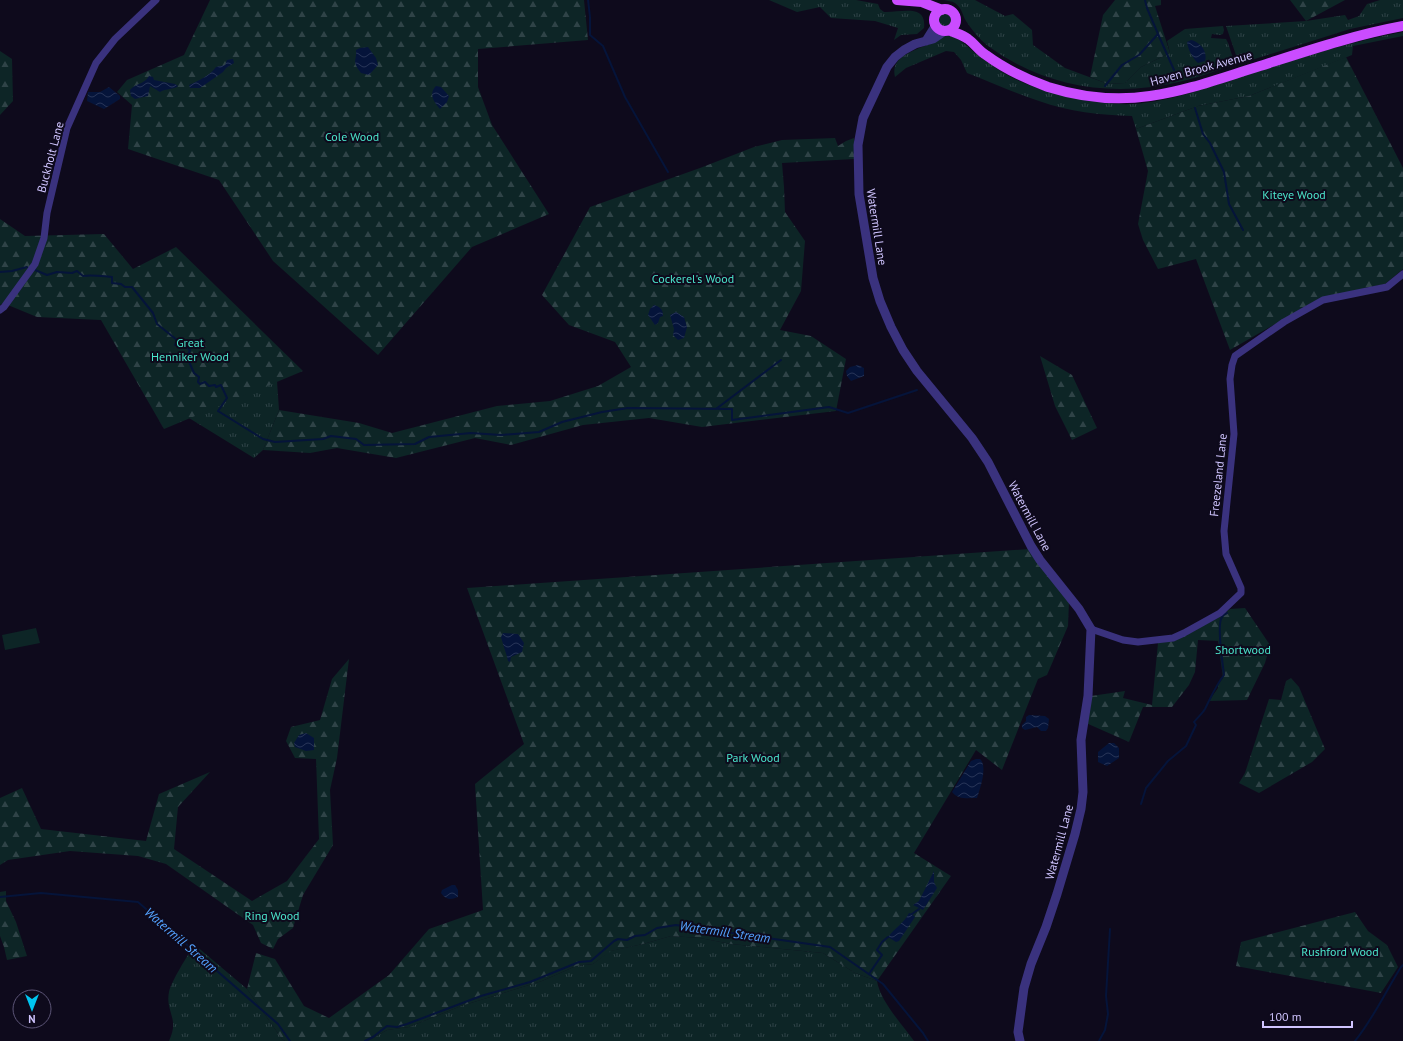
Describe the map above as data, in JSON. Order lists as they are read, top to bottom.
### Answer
{
  "streets": {
    "main road": ["Haven Brook Avenue"],
    "street": ["Buckholt Lane", "Watermill Lane", "Freezeland Lane"]
  },
  "crossings": [
    ["Haven Brook Avenue", "Watermill Lane"],
    ["Watermill Lane", "Freezeland Lane"]
  ],
  "water": ["Watermill Stream"],
  "parks": [
    "Cole Wood",
    "Kiteye Wood",
    "Cockerel's Wood",
    "Great Henniker Wood",
    "Shortwood",
    "Park Wood",
    "Ring Wood",
    "Rushford Wood"
  ],
  "scale_bar": "100 m",
  "north": "bottom"
}
